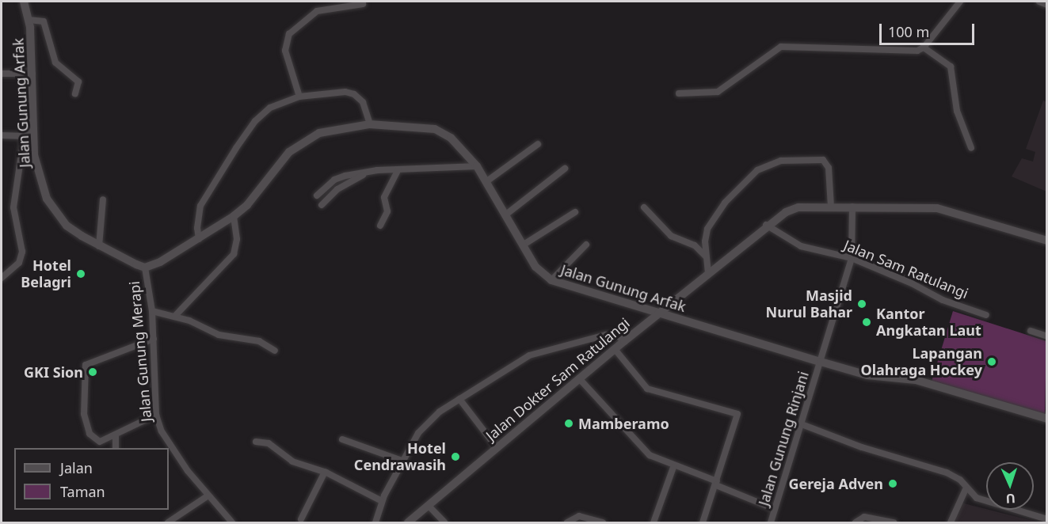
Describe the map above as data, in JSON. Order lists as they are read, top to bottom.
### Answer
{
  "streets": {
    "street": [
      "Jalan Gunung Arfak",
      "Jalan Sam Ratulangi",
      "Jalan Gunung Merapi",
      "Jalan Dokter Sam Ratulangi",
      "Jalan Gunung Rinjani"
    ]
  },
  "crossings": [
    ["Jalan Gunung Arfak", "Jalan Gunung Merapi"],
    ["Jalan Gunung Arfak", "Jalan Dokter Sam Ratulangi"],
    ["Jalan Gunung Arfak", "Jalan Gunung Rinjani"],
    ["Jalan Sam Ratulangi", "Jalan Dokter Sam Ratulangi"],
    ["Jalan Sam Ratulangi", "Jalan Gunung Rinjani"],
    ["Jalan Dokter Sam Ratulangi", "Jalan Gunung Rinjani"]
  ],
  "places": [
    "Hotel Belagri",
    "Masjid Nurul Bahar",
    "Kantor Angkatan Laut",
    "Lapangan Olahraga Hockey",
    "GKI Sion",
    "Mamberamo",
    "Hotel Cendrawasih",
    "Gereja Adven"
  ],
  "legend": ["Jalan", "Taman"],
  "scale_bar": "100 m",
  "north": "bottom"
}
